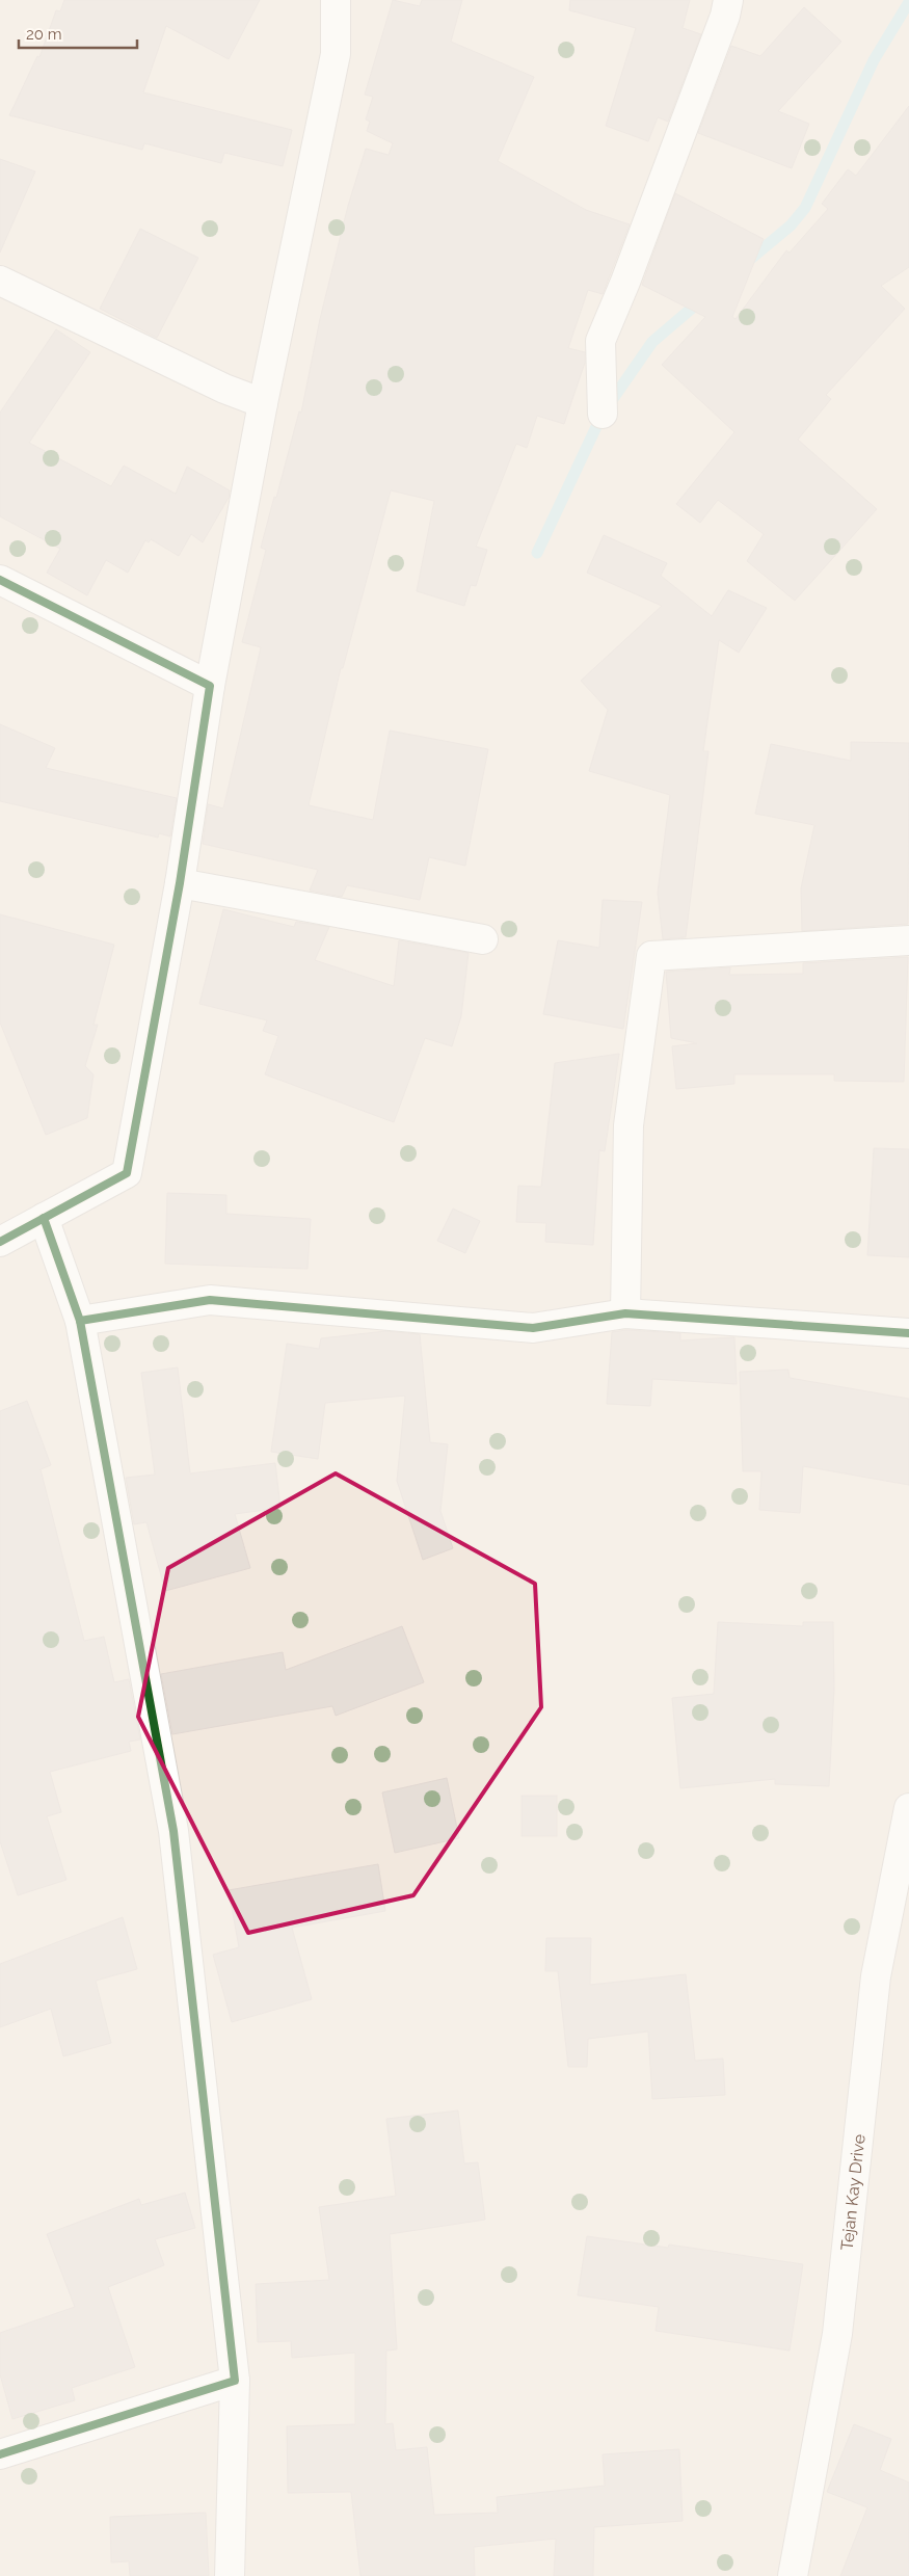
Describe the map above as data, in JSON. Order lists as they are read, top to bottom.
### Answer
{
  "streets": {
    "street": ["Tejan Kay Drive"]
  },
  "scale_bar": "20 m"
}
